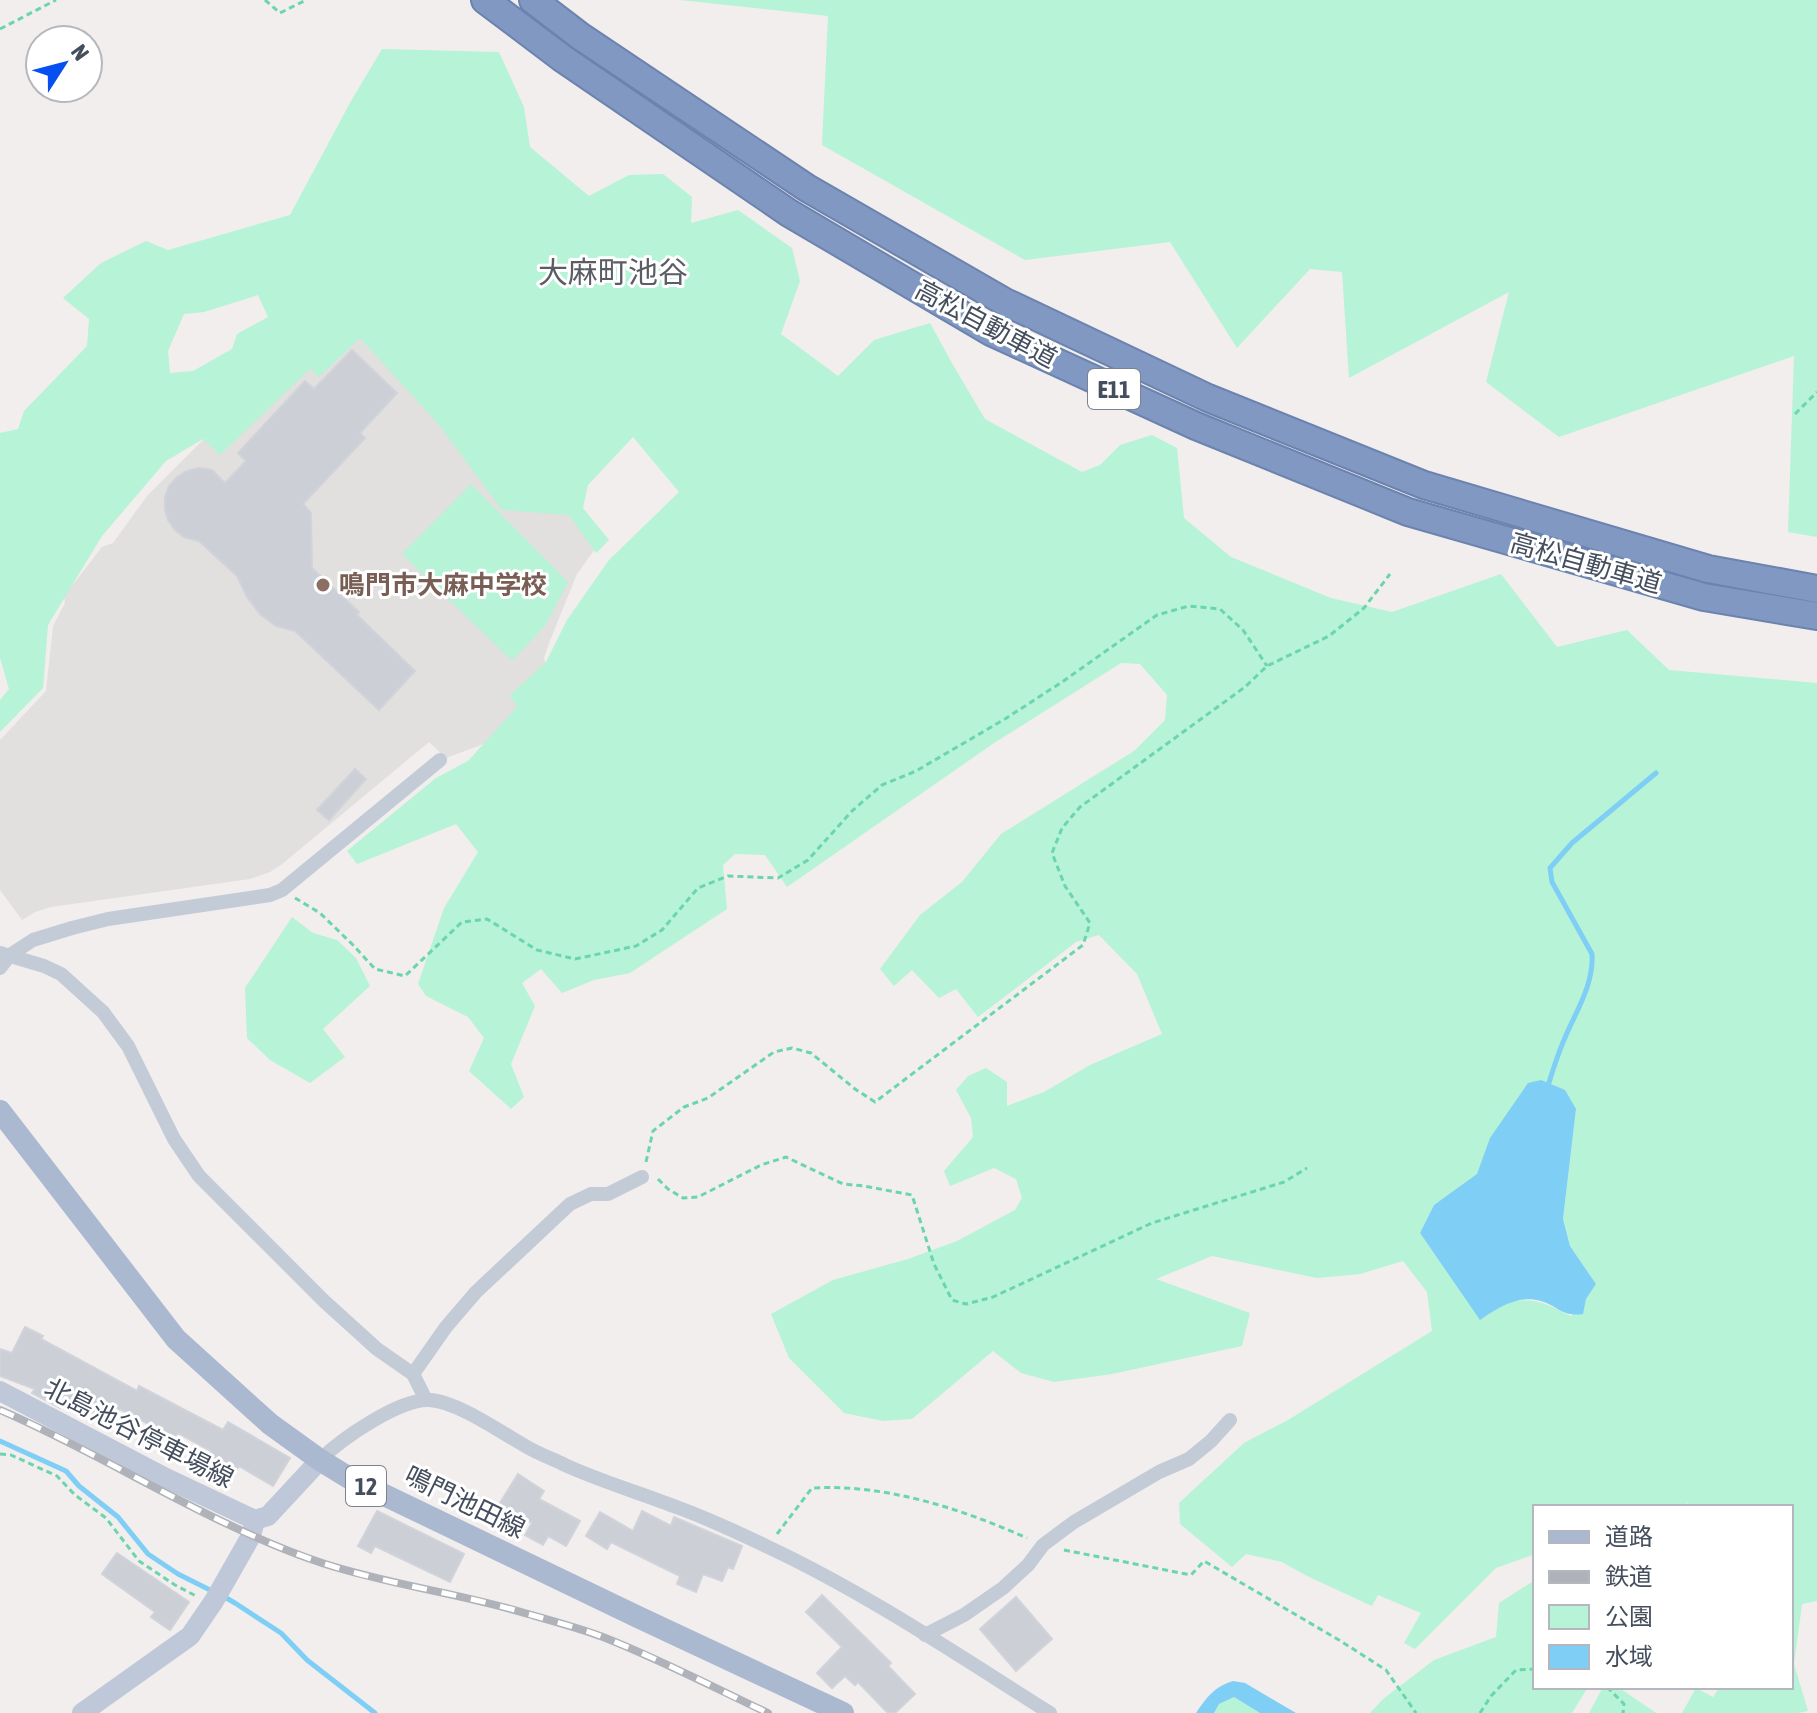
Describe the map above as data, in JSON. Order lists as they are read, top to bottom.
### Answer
{
  "streets": {
    "highway": ["高松自動車道", "E11"],
    "main road": ["北島池谷停車場線", "12", "鳴門池田線"]
  },
  "districts": ["大麻町池谷"],
  "places": ["鳴門市大麻中学校"],
  "legend": [
    "道路",
    "鉄道",
    "公園",
    "水域"
  ],
  "north": "top right"
}
